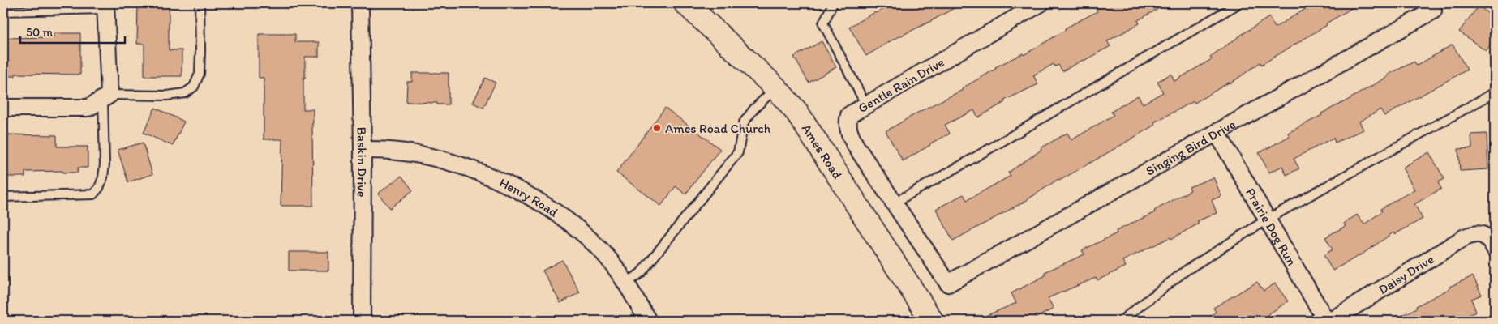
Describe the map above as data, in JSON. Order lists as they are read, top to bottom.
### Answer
{
  "streets": {
    "street": [
      "Gentle Rain Drive",
      "Singing Bird Drive",
      "Ames Road",
      "Baskin Drive",
      "Henry Road",
      "Prairie Dog Run",
      "Daisy Drive"
    ]
  },
  "crossings": [
    ["Gentle Rain Drive", "Singing Bird Drive"],
    ["Singing Bird Drive", "Prairie Dog Run"],
    ["Baskin Drive", "Henry Road"]
  ],
  "places": ["Ames Road Church"],
  "scale_bar": "50 m"
}
